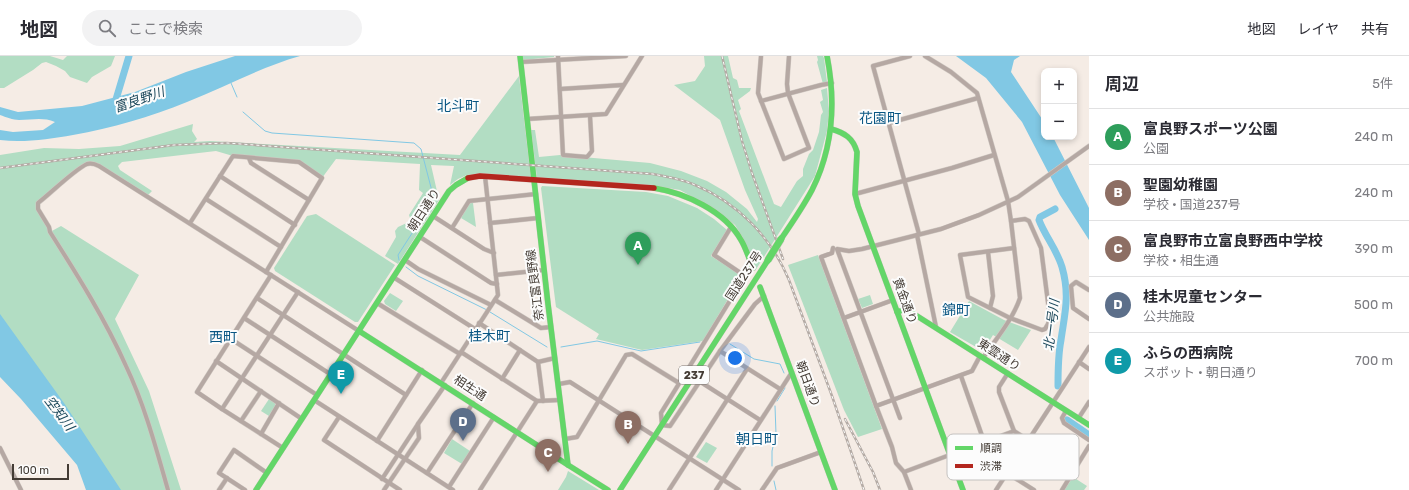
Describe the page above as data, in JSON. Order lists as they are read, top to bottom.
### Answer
{
  "streets": {
    "main road": [
      "朝日通り",
      "国道237号",
      "奈江富良野線",
      "黄金通り",
      "東雲通り",
      "237",
      "相生通"
    ]
  },
  "crossings": [
    ["朝日通り", "奈江富良野線"],
    ["朝日通り", "相生通"],
    ["国道237号", "黄金通り"],
    ["奈江富良野線", "相生通"],
    ["黄金通り", "東雲通り"]
  ],
  "districts": [
    "北斗町",
    "花園町",
    "錦町",
    "桂木町",
    "西町",
    "朝日町"
  ],
  "water": ["富良野川", "北一号川", "空知川"],
  "legend": ["順調", "渋滞"],
  "scale_bar": "100 m",
  "page": {
    "header": "地図",
    "search": "ここで検索",
    "nav": ["地図", "レイヤ", "共有"],
    "heading": ["周辺", "5件"],
    "map_buttons": ["+", "−"],
    "list": [
      {
        "mark": "A",
        "name": "富良野スポーツ公園",
        "note": "公園",
        "value": "240 m"
      },
      {
        "mark": "B",
        "name": "聖園幼稚園",
        "note": "学校 · 国道237号",
        "value": "240 m"
      },
      {
        "mark": "C",
        "name": "富良野市立富良野西中学校",
        "note": "学校 · 相生通",
        "value": "390 m"
      },
      {
        "mark": "D",
        "name": "桂木児童センター",
        "note": "公共施設",
        "value": "500 m"
      },
      {
        "mark": "E",
        "name": "ふらの西病院",
        "note": "スポット · 朝日通り",
        "value": "700 m"
      }
    ],
    "pins": [
      "A",
      "E",
      "D",
      "B",
      "C"
    ],
    "scale": "100 m"
  }
}
